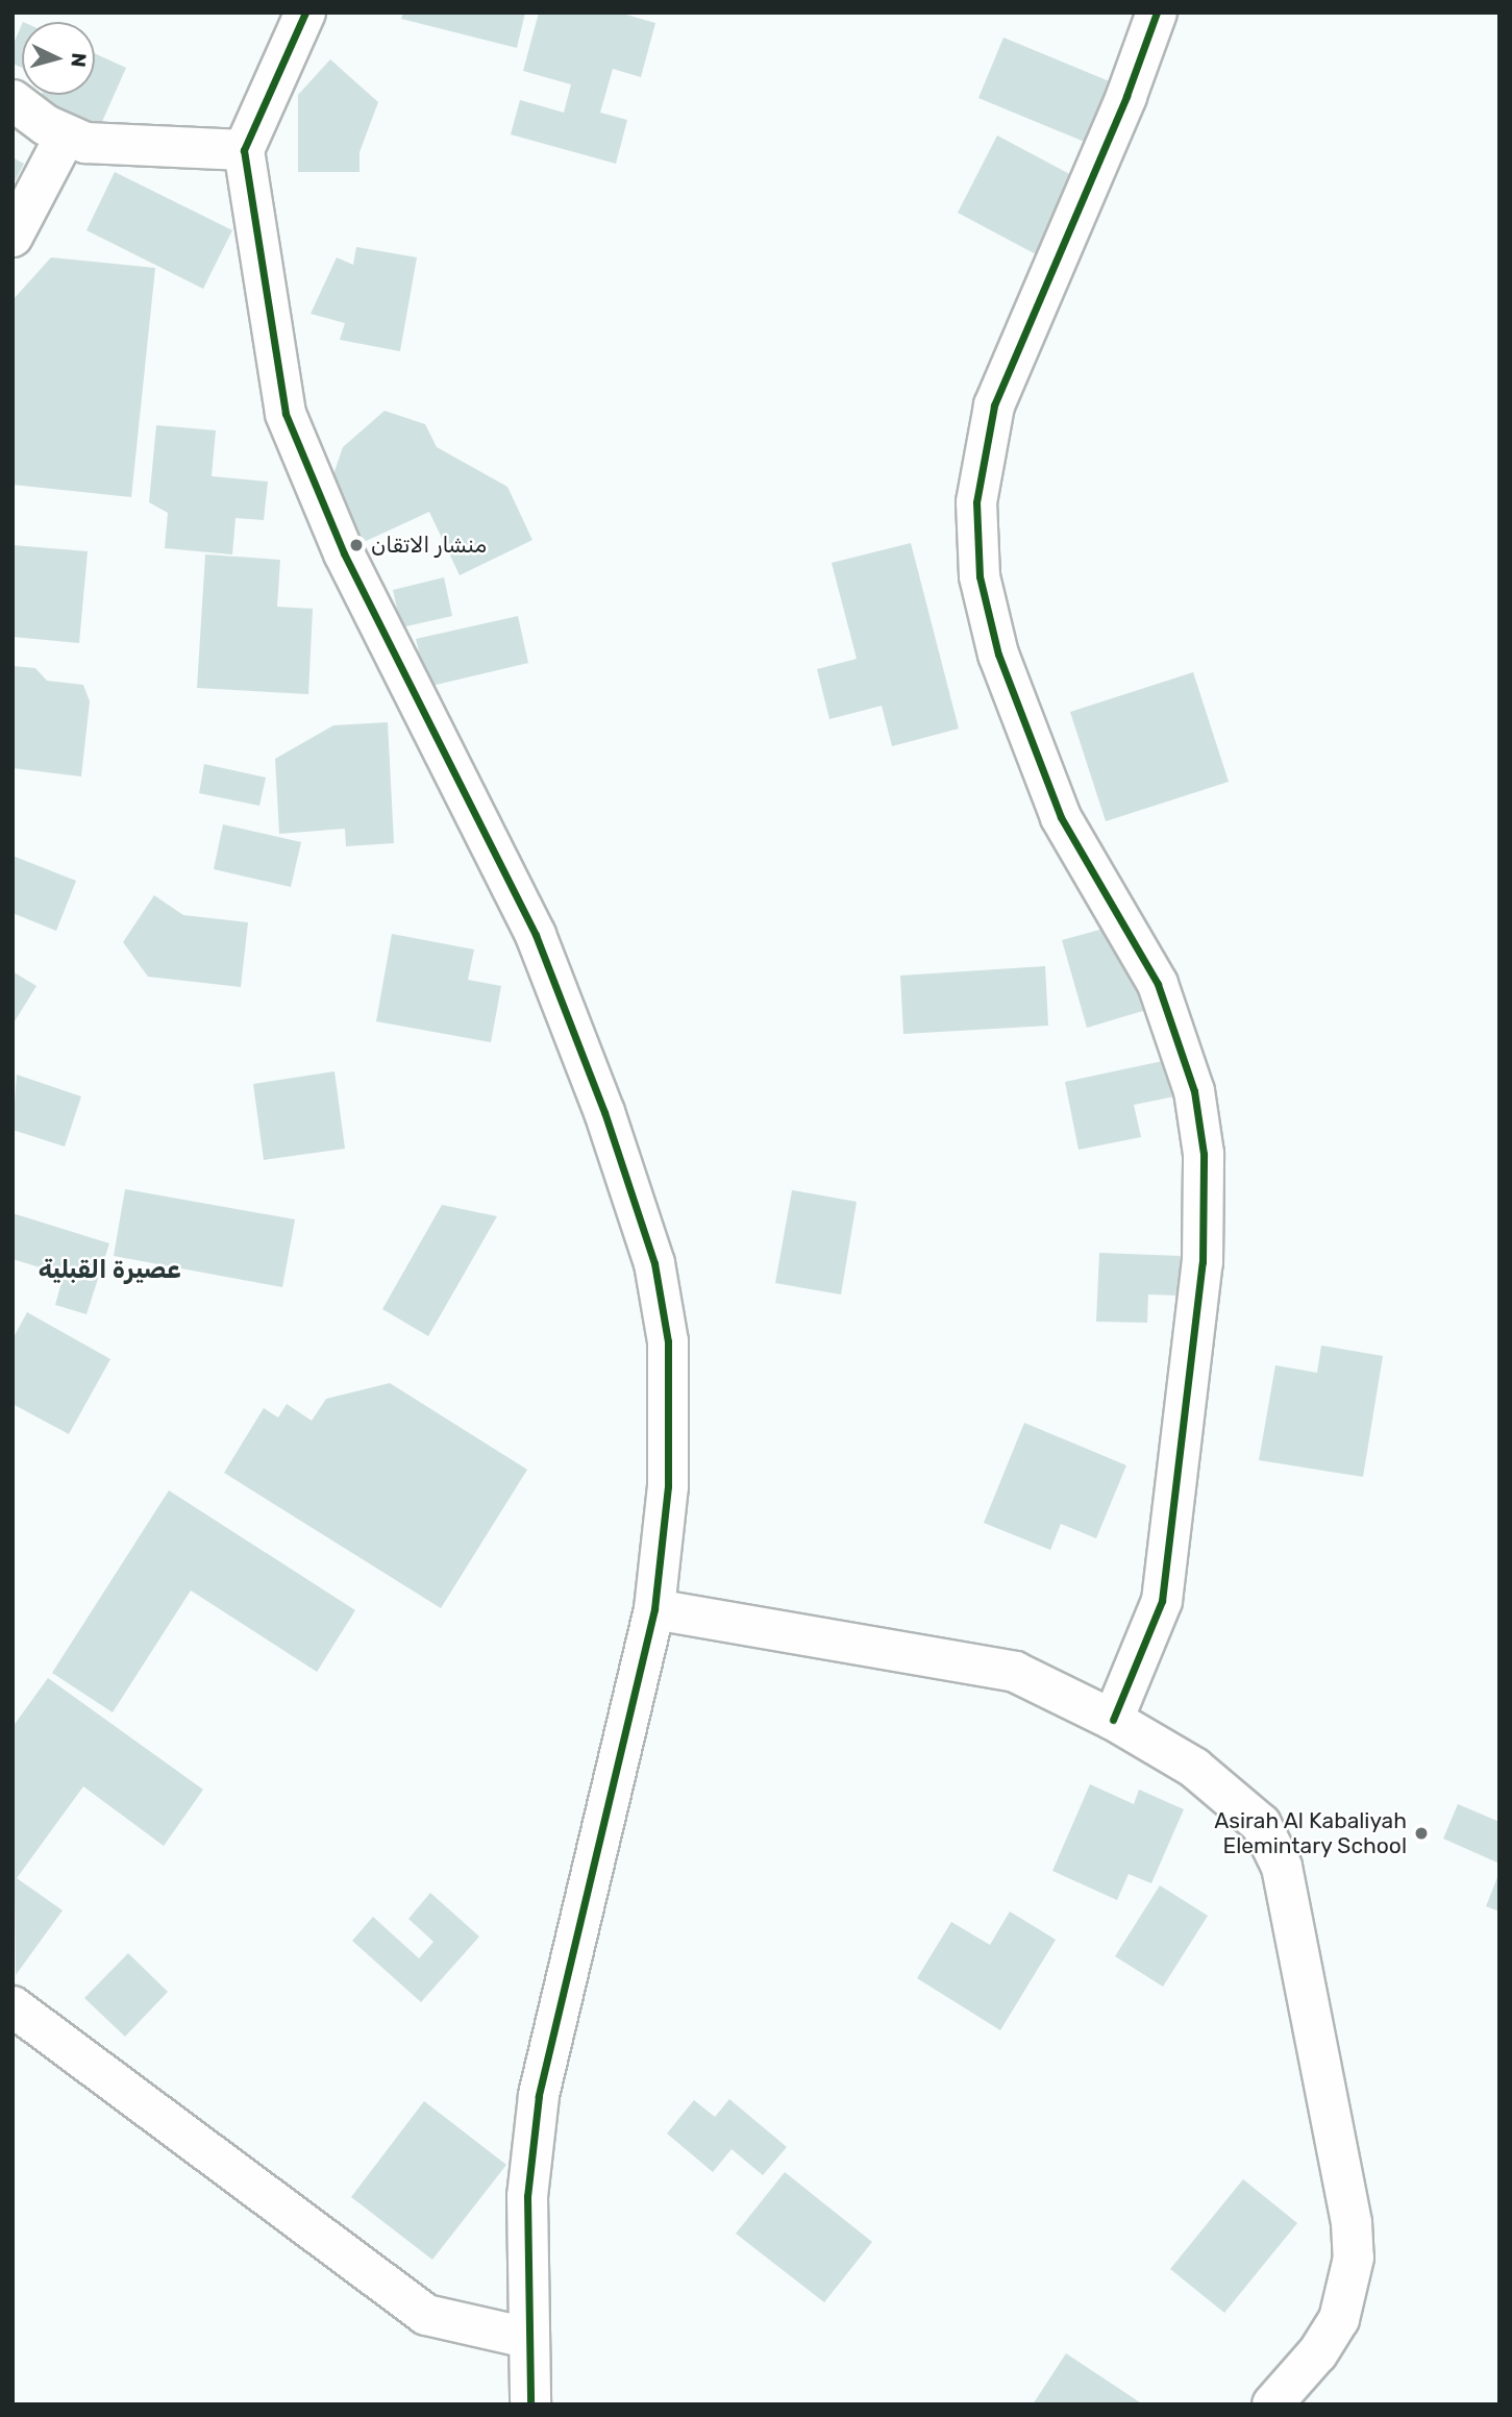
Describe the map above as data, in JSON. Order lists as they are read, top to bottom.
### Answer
{
  "districts": ["عصيرة القبلية"],
  "places": ["منشار الاتقان", "Asirah Al Kabaliyah Elemintary School"],
  "north": "right"
}
